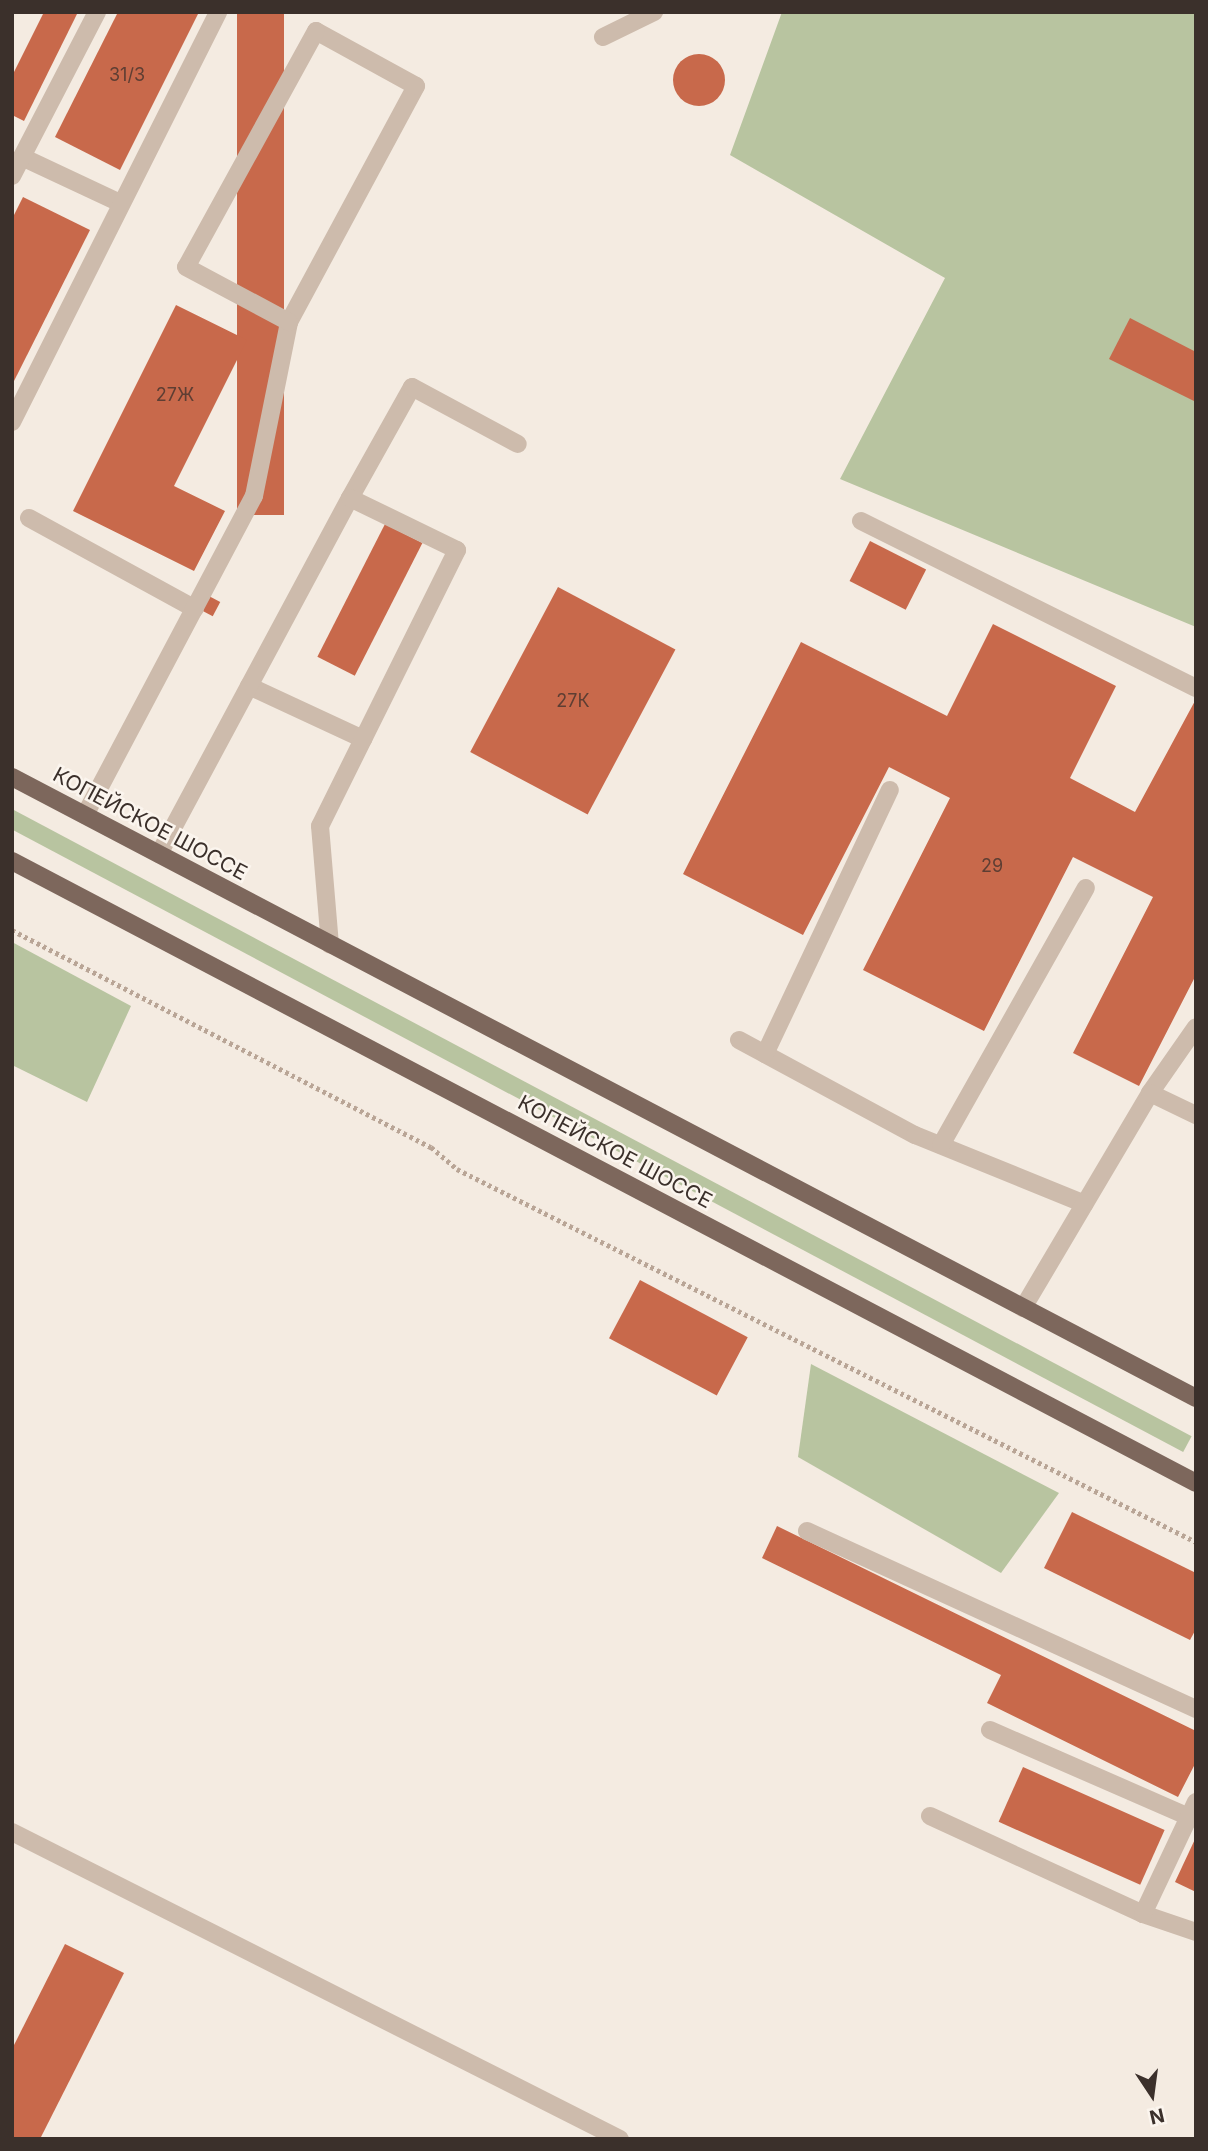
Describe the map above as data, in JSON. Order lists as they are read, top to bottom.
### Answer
{
  "streets": {
    "main road": ["КОПЕЙСКОЕ ШОССЕ"]
  },
  "house_numbers": [
    "31/3",
    "27Ж",
    "27К",
    "29"
  ],
  "north": "bottom"
}
